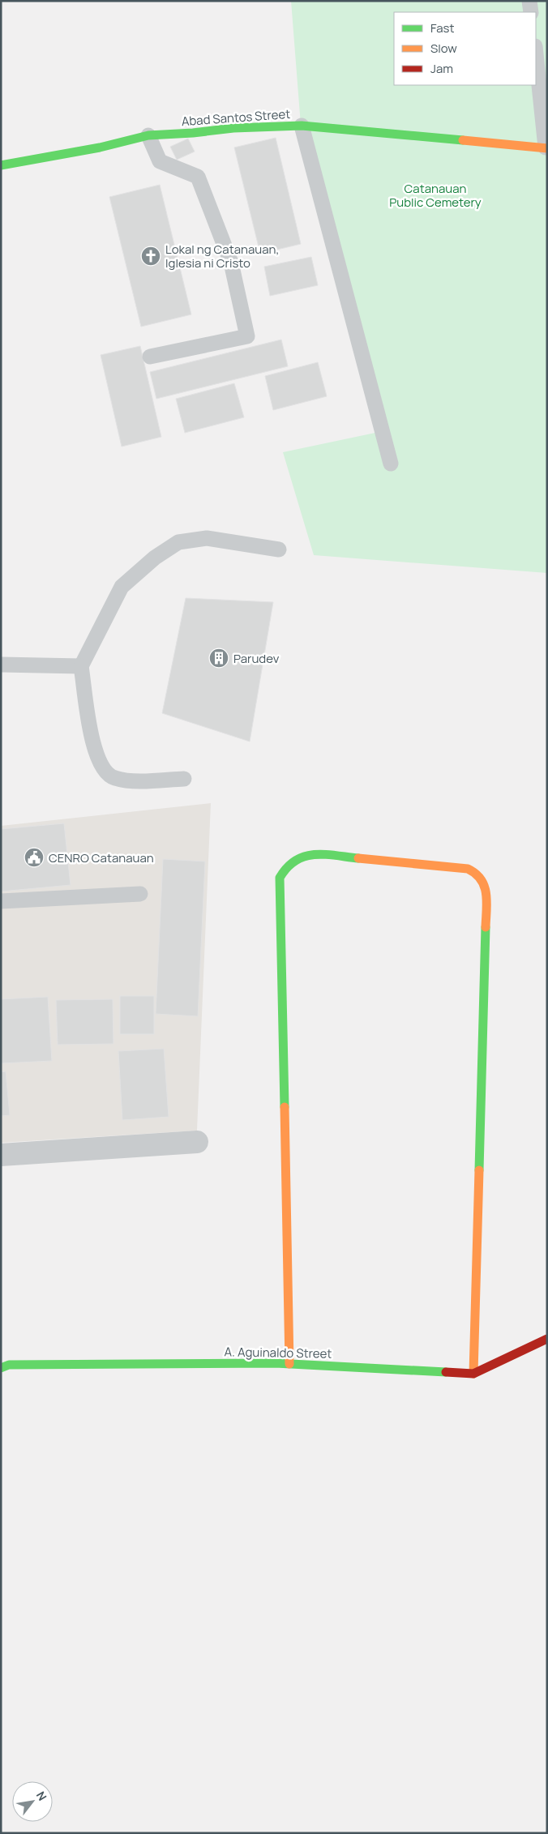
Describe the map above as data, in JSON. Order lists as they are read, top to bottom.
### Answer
{
  "streets": {
    "street": ["Abad Santos Street", "A. Aguinaldo Street"]
  },
  "parks": ["Catanauan Public Cemetery"],
  "places": {
    "church": ["Lokal ng Catanauan, Iglesia ni Cristo"],
    "building": ["Parudev"],
    "public building": ["CENRO Catanauan"]
  },
  "legend": ["Fast", "Slow", "Jam"],
  "north": "top right"
}
